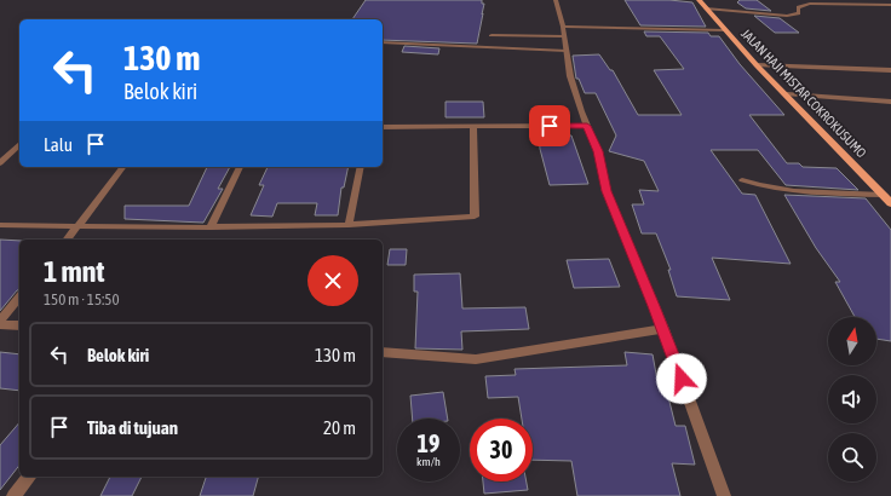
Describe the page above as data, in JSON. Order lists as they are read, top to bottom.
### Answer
{
  "streets": {
    "main road": ["JALAN HAJI MISTAR COKROKUSUMO"]
  },
  "north": "top",
  "page": {
    "turn": ["130 m", "Belok kiri"],
    "then": "Lalu",
    "heading": ["1 mnt", "150 m · 15:50"],
    "list": [
      {
        "name": "Belok kiri",
        "value": "130 m"
      },
      {
        "name": "Tiba di tujuan",
        "value": "20 m"
      }
    ],
    "speed": "19 km/h",
    "limit": "30"
  }
}
